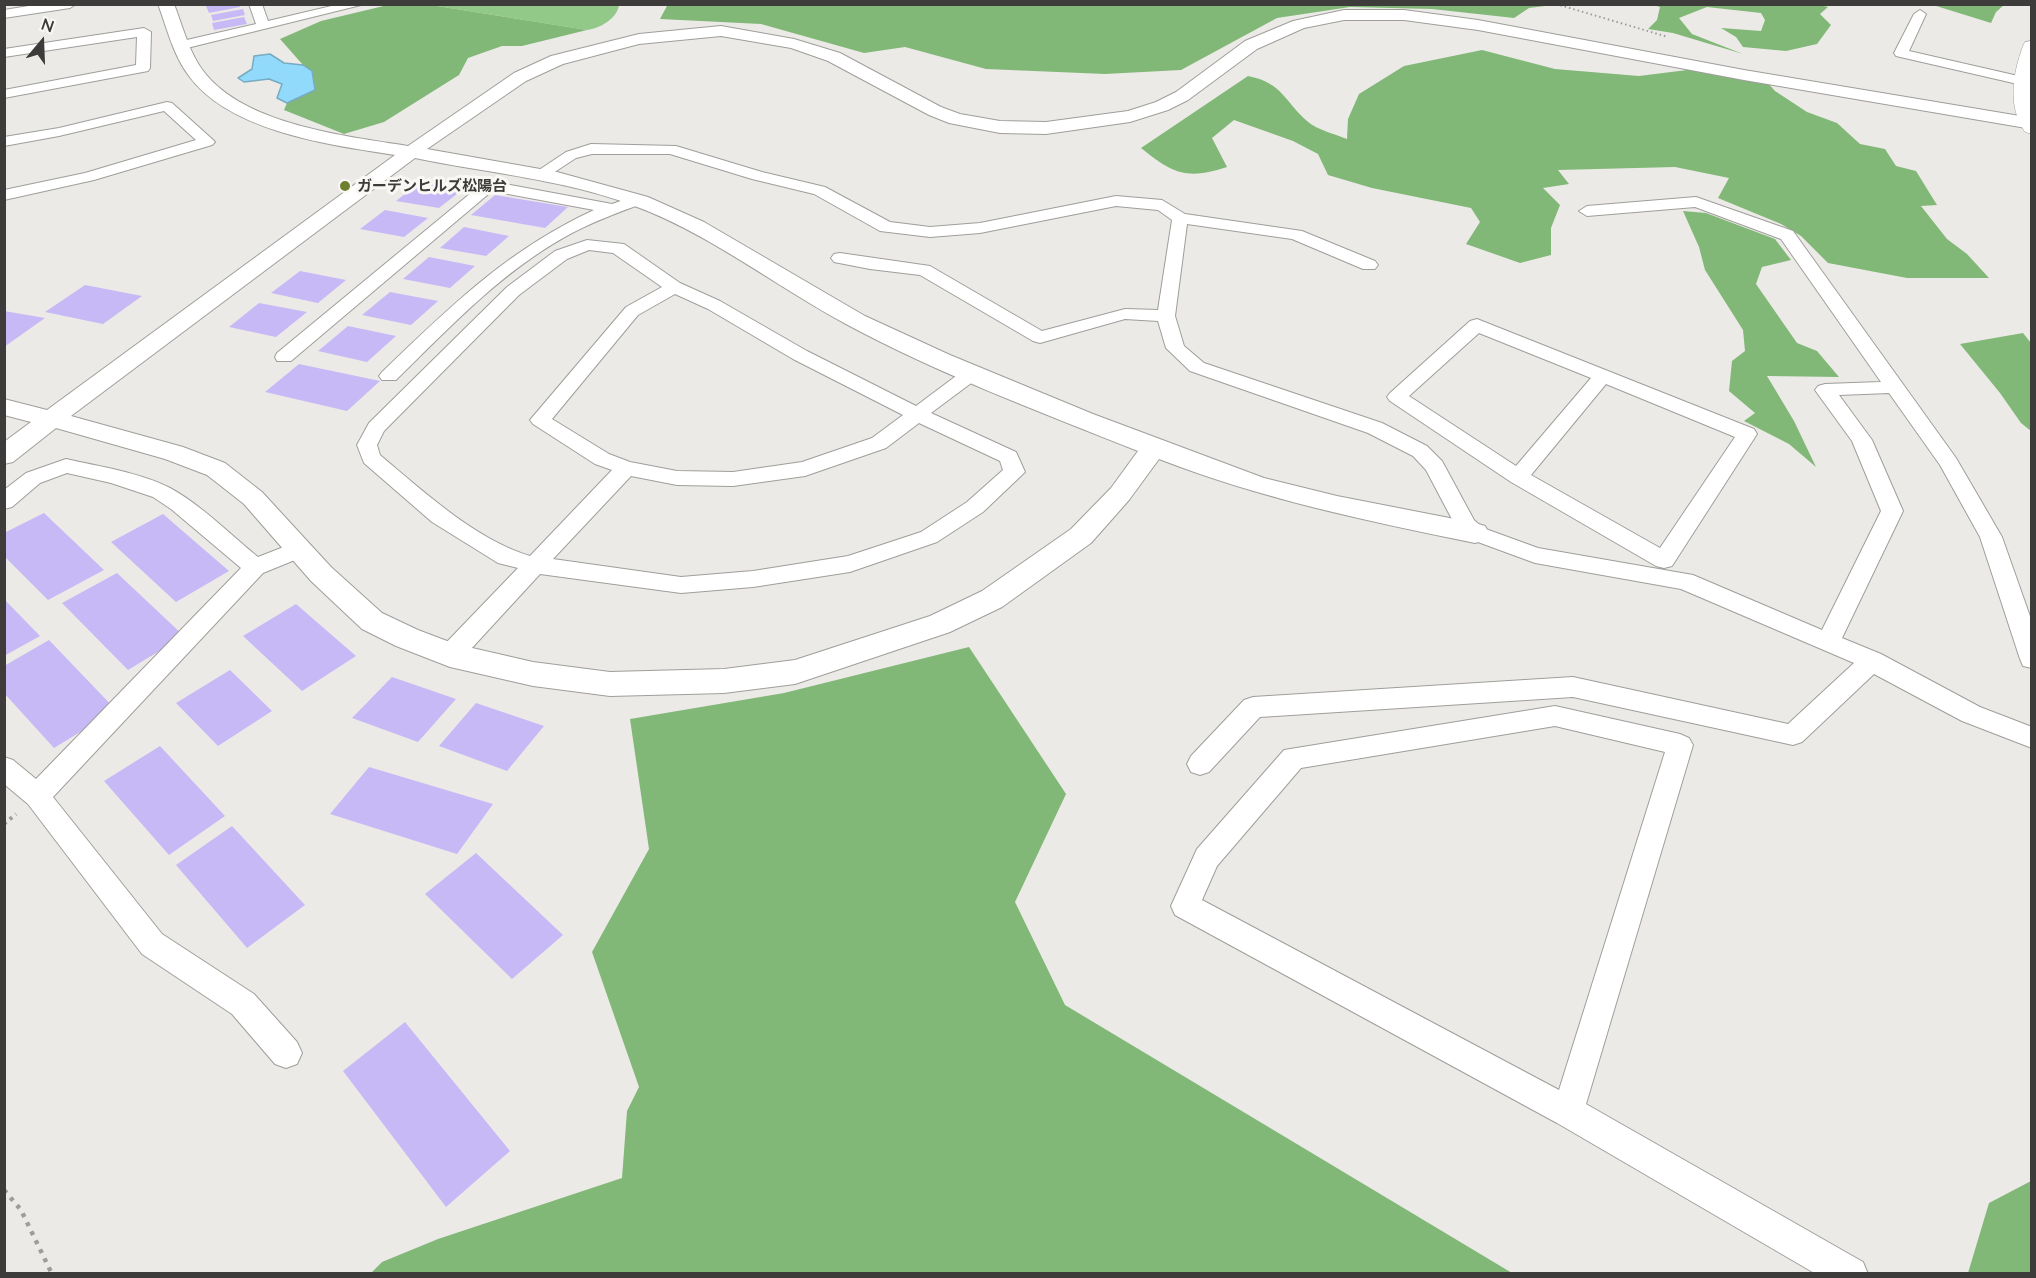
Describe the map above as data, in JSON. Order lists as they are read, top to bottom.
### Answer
{
  "places": ["ガーデンヒルズ松陽台"],
  "north": "top"
}
